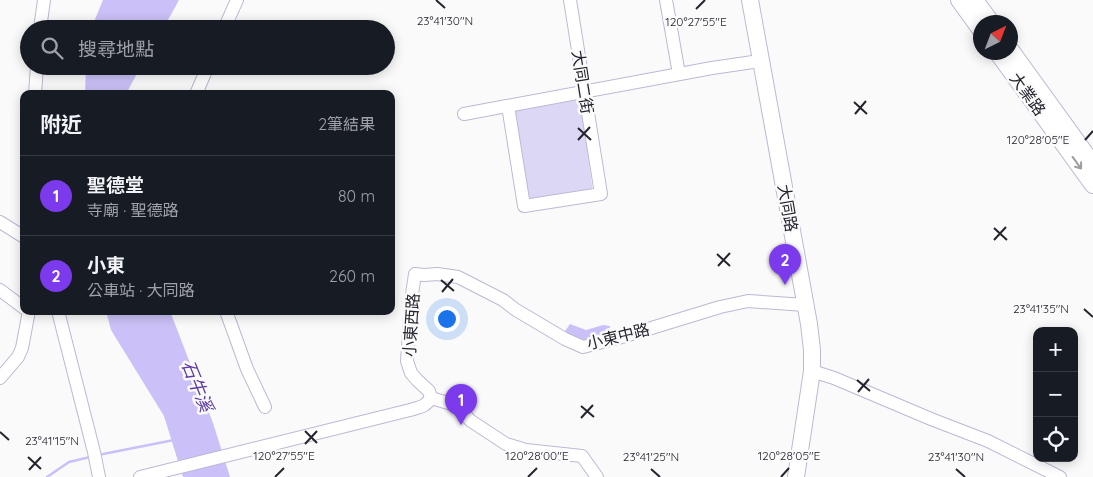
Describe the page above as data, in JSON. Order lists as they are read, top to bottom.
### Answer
{
  "streets": {
    "main road": ["大業路", "大同路"],
    "street": ["大同二街", "小東西路", "小東中路"]
  },
  "crossings": [
    ["大同路", "小東中路"],
    ["小東西路", "小東中路"]
  ],
  "water": ["石牛溪"],
  "north": "top right",
  "page": {
    "search": "搜尋地點",
    "heading": ["附近", "2筆結果"],
    "list": [
      {
        "mark": "1",
        "name": "聖德堂",
        "note": "寺廟 · 聖德路",
        "value": "80 m"
      },
      {
        "mark": "2",
        "name": "小東",
        "note": "公車站 · 大同路",
        "value": "260 m"
      }
    ],
    "pins": ["2", "1"],
    "map_buttons": ["+", "−"]
  },
  "coordinates": [
    "23°41'30\"N",
    "120°27'55\"E",
    "120°28'05\"E",
    "23°41'35\"N",
    "23°41'15\"N",
    "120°28'00\"E",
    "23°41'25\"N"
  ]
}
